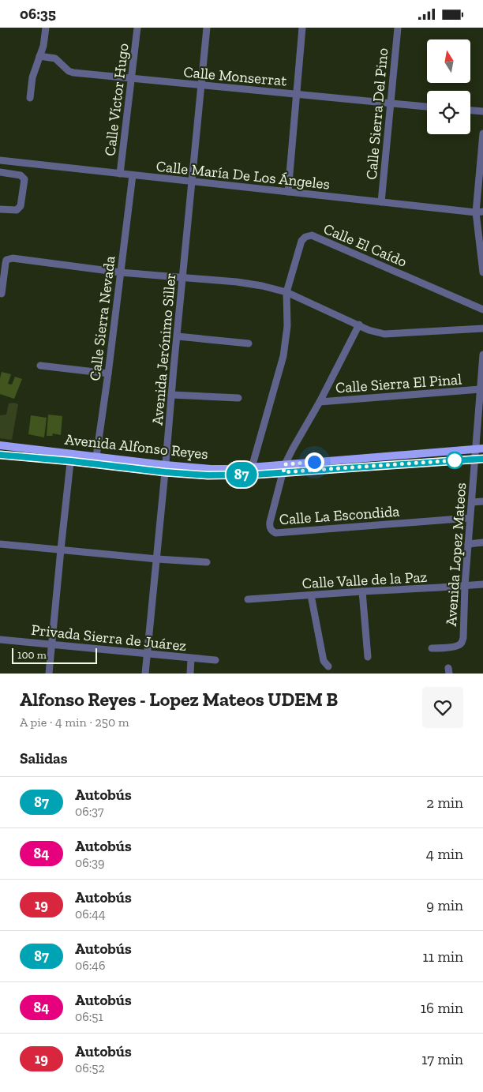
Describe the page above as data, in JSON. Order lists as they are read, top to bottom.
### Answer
{
  "streets": {
    "main road": ["Avenida Alfonso Reyes"],
    "street": [
      "Calle Monserrat",
      "Calle Víctor Hugo",
      "Calle Sierra Del Pino",
      "Calle María De Los Ángeles",
      "Calle El Caído",
      "Calle Sierra Nevada",
      "Avenida Jerónimo Siller",
      "Calle Sierra El Pinal",
      "Calle La Escondida",
      "Avenida Lopez Mateos",
      "Calle Valle de la Paz",
      "Privada Sierra de Juárez"
    ]
  },
  "crossings": [
    ["Calle Monserrat", "Calle Víctor Hugo"],
    ["Calle Monserrat", "Calle Sierra Del Pino"],
    ["Calle Monserrat", "Avenida Jerónimo Siller"],
    ["Calle Víctor Hugo", "Calle María De Los Ángeles"],
    ["Calle Sierra Del Pino", "Calle María De Los Ángeles"],
    ["Calle María De Los Ángeles", "Calle Sierra Nevada"],
    ["Calle María De Los Ángeles", "Avenida Jerónimo Siller"],
    ["Calle El Caído", "Avenida Alfonso Reyes"],
    ["Calle Sierra Nevada", "Avenida Alfonso Reyes"],
    ["Avenida Jerónimo Siller", "Avenida Alfonso Reyes"],
    ["Avenida Jerónimo Siller", "Privada Sierra de Juárez"],
    ["Calle Sierra El Pinal", "Calle La Escondida"],
    ["Calle Sierra El Pinal", "Avenida Lopez Mateos"],
    ["Avenida Alfonso Reyes", "Calle La Escondida"],
    ["Avenida Alfonso Reyes", "Avenida Lopez Mateos"],
    ["Calle La Escondida", "Avenida Lopez Mateos"],
    ["Avenida Lopez Mateos", "Calle Valle de la Paz"]
  ],
  "lines": ["bus line 87"],
  "scale_bar": "100 m",
  "north": "top",
  "page": {
    "status": "06:35",
    "on_map": "87",
    "scale": "100 m",
    "heading": [
      ["Alfonso Reyes - Lopez Mateos UDEM B", "A pie · 4 min · 250 m"],
      "Salidas"
    ],
    "list": [
      {
        "mark": "87",
        "name": "Autobús",
        "note": "06:37",
        "value": "2 min"
      },
      {
        "mark": "84",
        "name": "Autobús",
        "note": "06:39",
        "value": "4 min"
      },
      {
        "mark": "19",
        "name": "Autobús",
        "note": "06:44",
        "value": "9 min"
      },
      {
        "mark": "87",
        "name": "Autobús",
        "note": "06:46",
        "value": "11 min"
      },
      {
        "mark": "84",
        "name": "Autobús",
        "note": "06:51",
        "value": "16 min"
      },
      {
        "mark": "19",
        "name": "Autobús",
        "note": "06:52",
        "value": "17 min"
      }
    ]
  }
}
